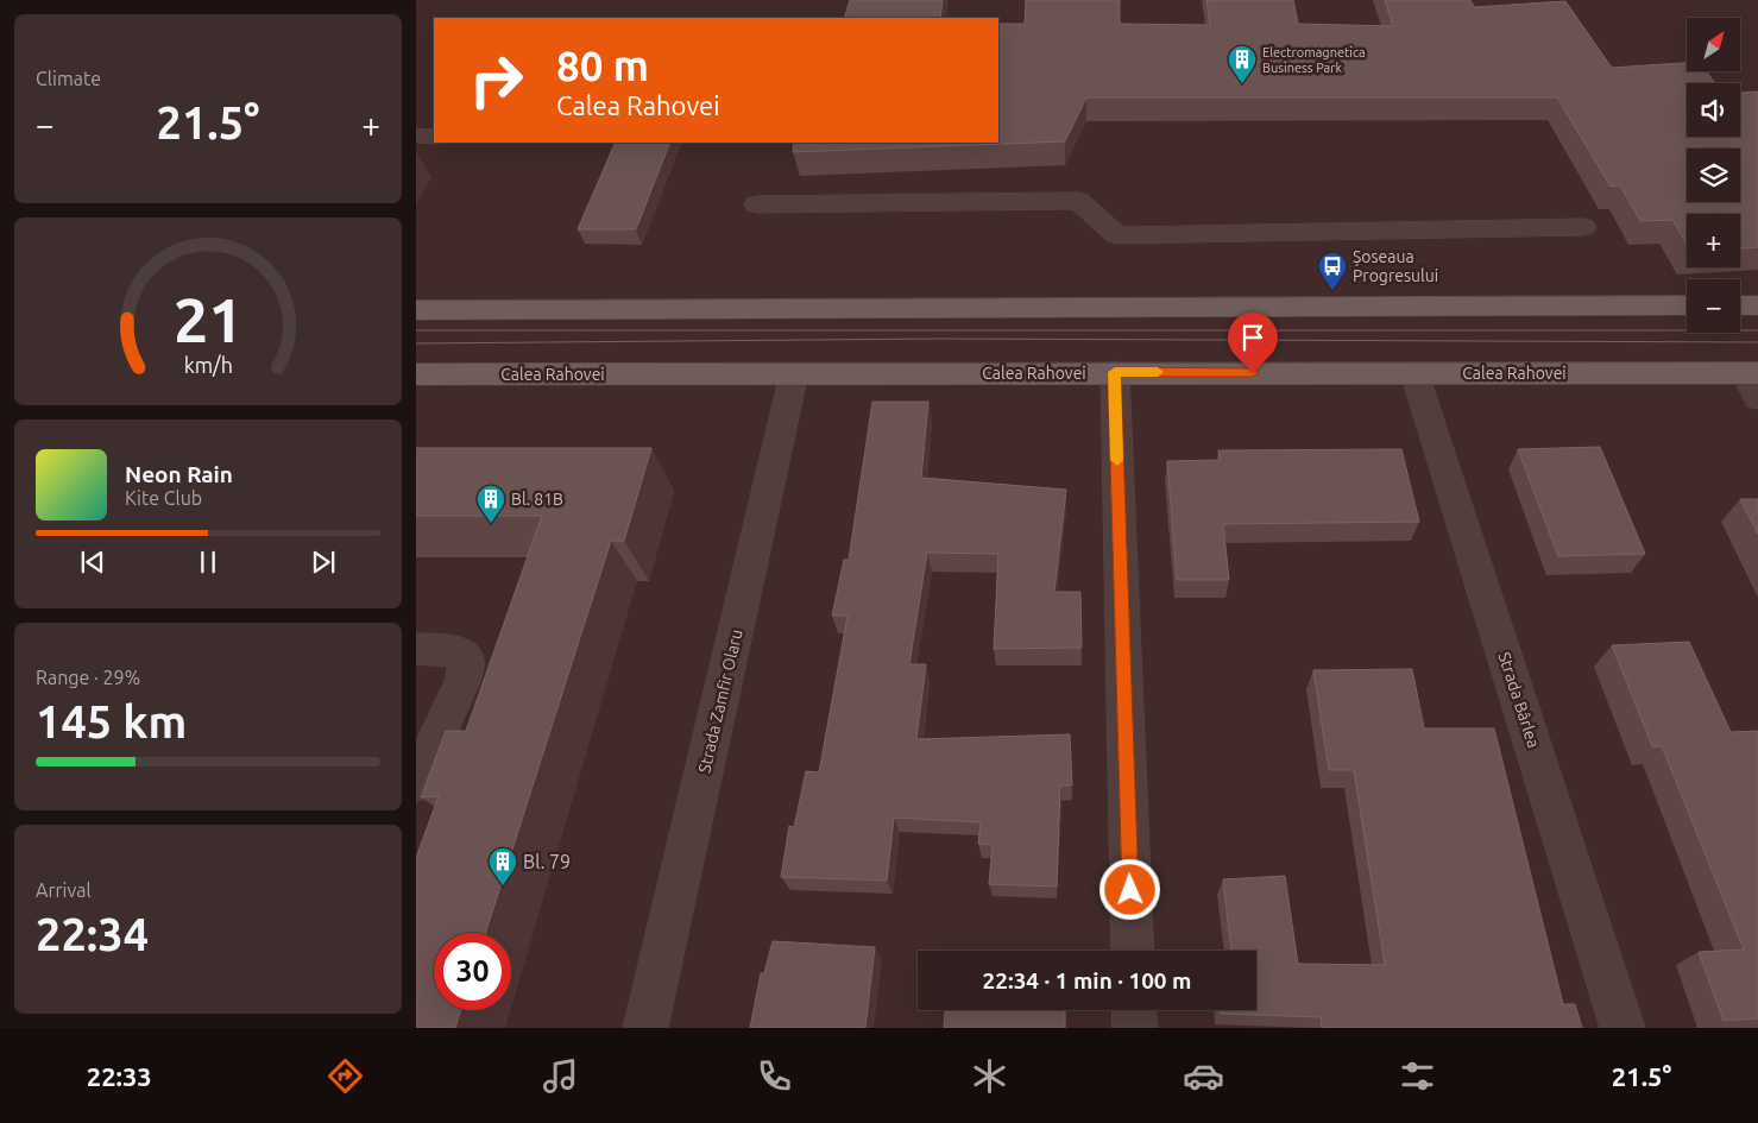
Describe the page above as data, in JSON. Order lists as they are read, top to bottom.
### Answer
{
  "streets": {
    "main road": ["Calea Rahovei"],
    "street": ["Strada Bârlea", "Strada Zamfir Olaru"]
  },
  "crossings": [
    ["Calea Rahovei", "Strada Bârlea"],
    ["Calea Rahovei", "Strada Zamfir Olaru"]
  ],
  "places": {
    "building": ["Electromagnetica Business Park", "Bl. 81B", "Bl. 79"],
    "bus stop": ["Șoseaua Progresului"]
  },
  "north": "top right",
  "page": {
    "tile": [
      "Climate",
      ["Range · 29%", "145 km"],
      ["Arrival", "22:34"]
    ],
    "map_buttons": ["+", "−"],
    "turn": ["80 m", "Calea Rahovei"],
    "heat": ["−", "21.5°", "+"],
    "song": ["Neon Rain", "Kite Club"],
    "limit": "30",
    "trip": "22:34 · 1 min · 100 m",
    "tabs": ["22:33", "21.5°"],
    "gauge": ["21", "km/h"]
  }
}
